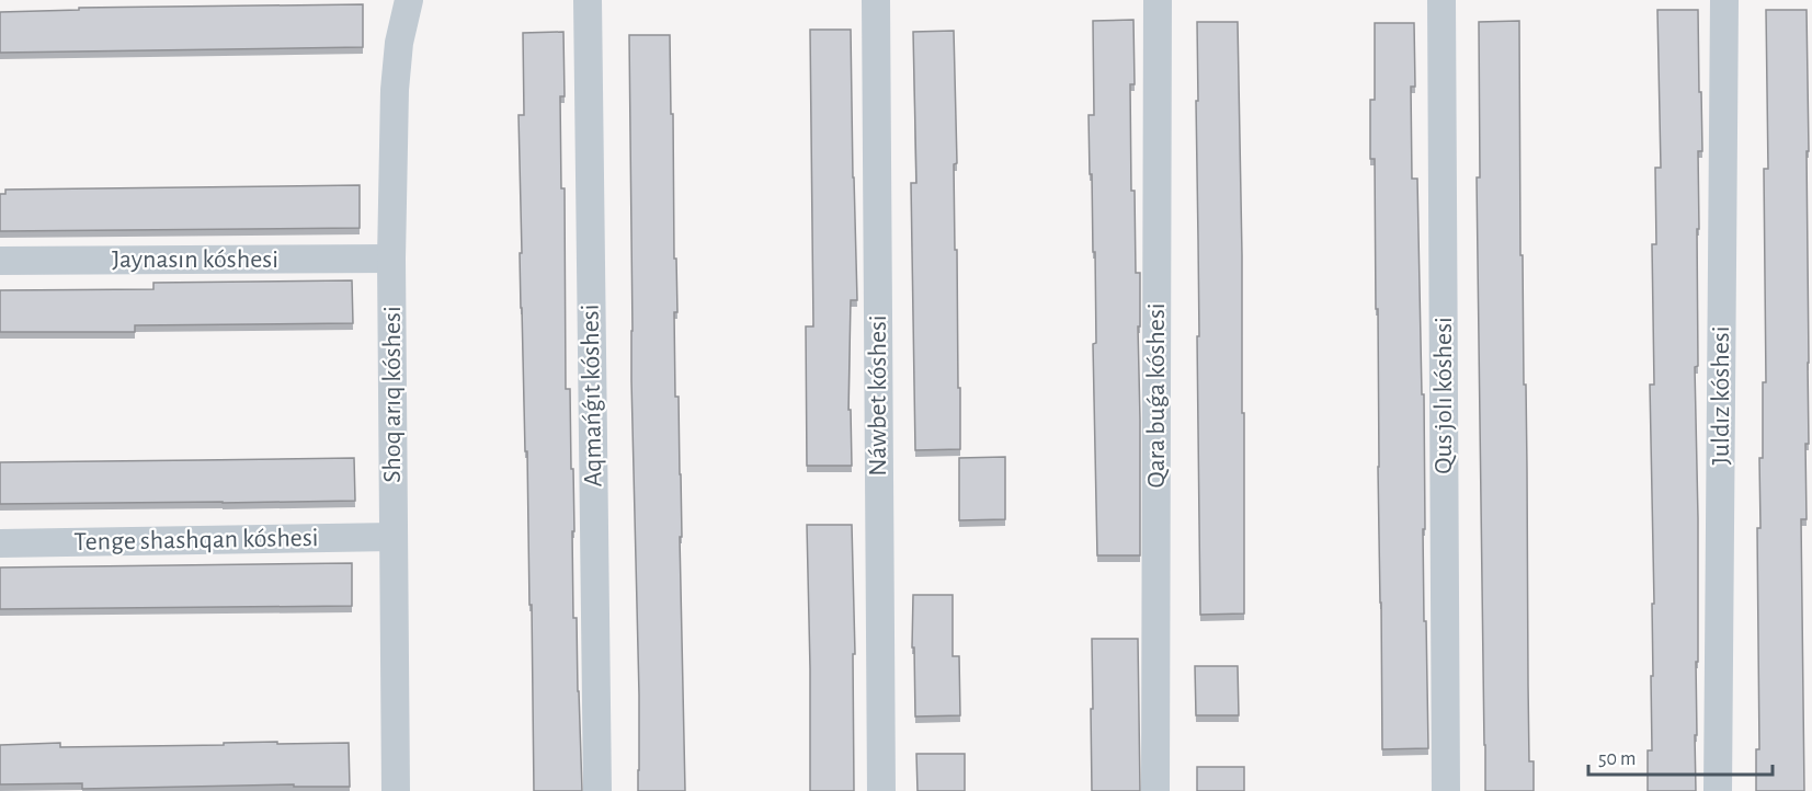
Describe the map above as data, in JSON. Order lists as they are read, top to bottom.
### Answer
{
  "streets": {
    "street": [
      "Jaynasın kóshesi",
      "Shoq arıq kóshesi",
      "Aqmańǵıt kóshesi",
      "Náwbet kóshesi",
      "Qara buǵa kóshesi",
      "Qus jolı kóshesi",
      "Juldız kóshesi",
      "Tenge shashqan kóshesi"
    ]
  },
  "crossings": [
    ["Jaynasın kóshesi", "Shoq arıq kóshesi"],
    ["Shoq arıq kóshesi", "Tenge shashqan kóshesi"]
  ],
  "scale_bar": "50 m"
}
